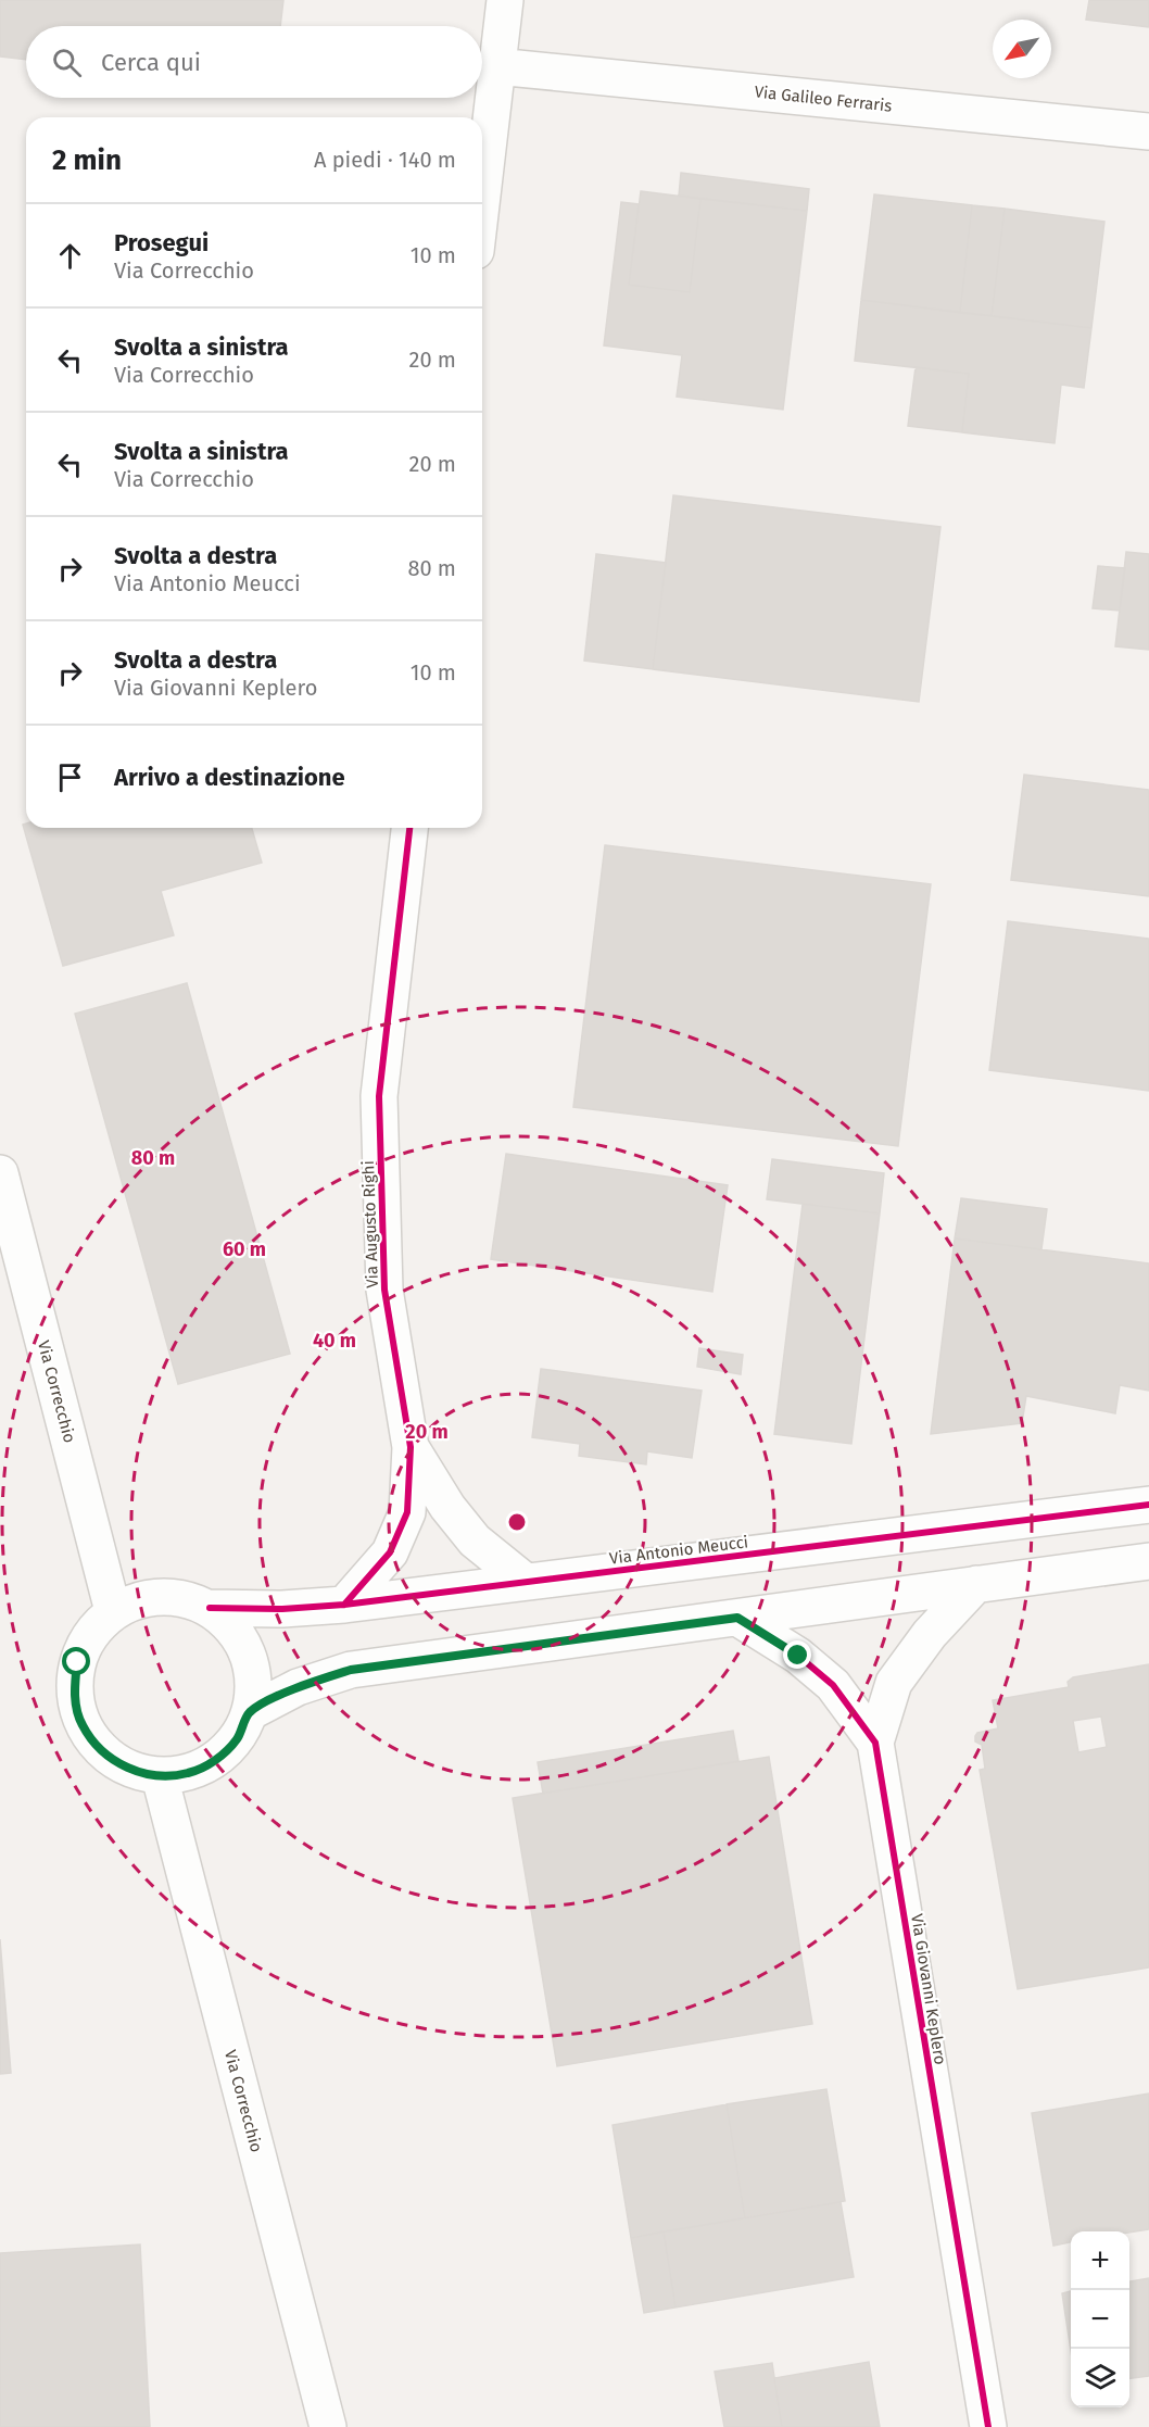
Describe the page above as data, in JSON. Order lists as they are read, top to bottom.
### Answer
{
  "streets": {
    "street": [
      "Via Galileo Ferraris",
      "Via Augusto Righi",
      "Via Correcchio",
      "Via Antonio Meucci",
      "Via Giovanni Keplero"
    ]
  },
  "crossings": [
    ["Via Augusto Righi", "Via Antonio Meucci"],
    ["Via Correcchio", "Via Antonio Meucci"]
  ],
  "north": "bottom left",
  "page": {
    "search": "Cerca qui",
    "heading": ["2 min", "A piedi · 140 m"],
    "list": [
      ["Prosegui", "Via Correcchio", "10 m"],
      ["Svolta a sinistra", "Via Correcchio", "20 m"],
      ["Svolta a sinistra", "Via Correcchio", "20 m"],
      ["Svolta a destra", "Via Antonio Meucci", "80 m"],
      ["Svolta a destra", "Via Giovanni Keplero", "10 m"],
      "Arrivo a destinazione"
    ],
    "map_buttons": ["+", "−"]
  },
  "rings": [
    "80 m",
    "60 m",
    "40 m",
    "20 m"
  ]
}
